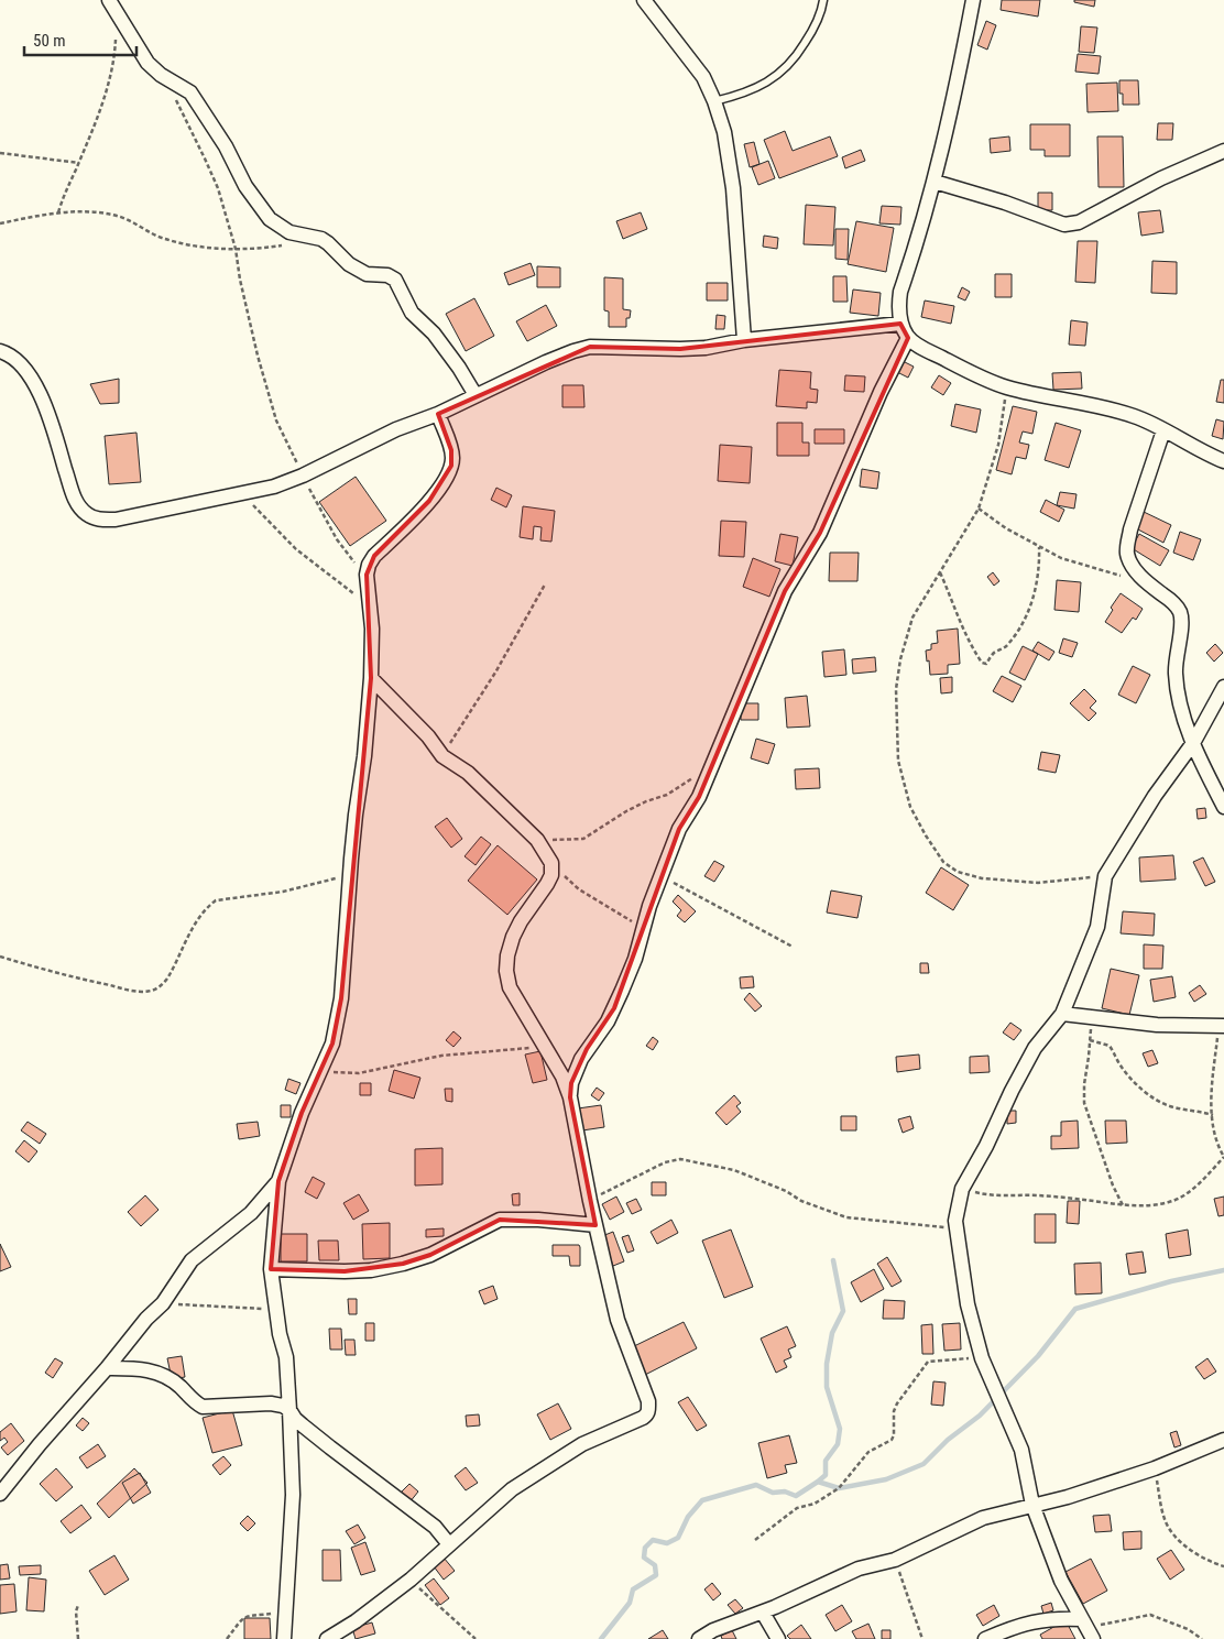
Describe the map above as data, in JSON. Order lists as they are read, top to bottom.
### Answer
{
  "scale_bar": "50 m"
}
